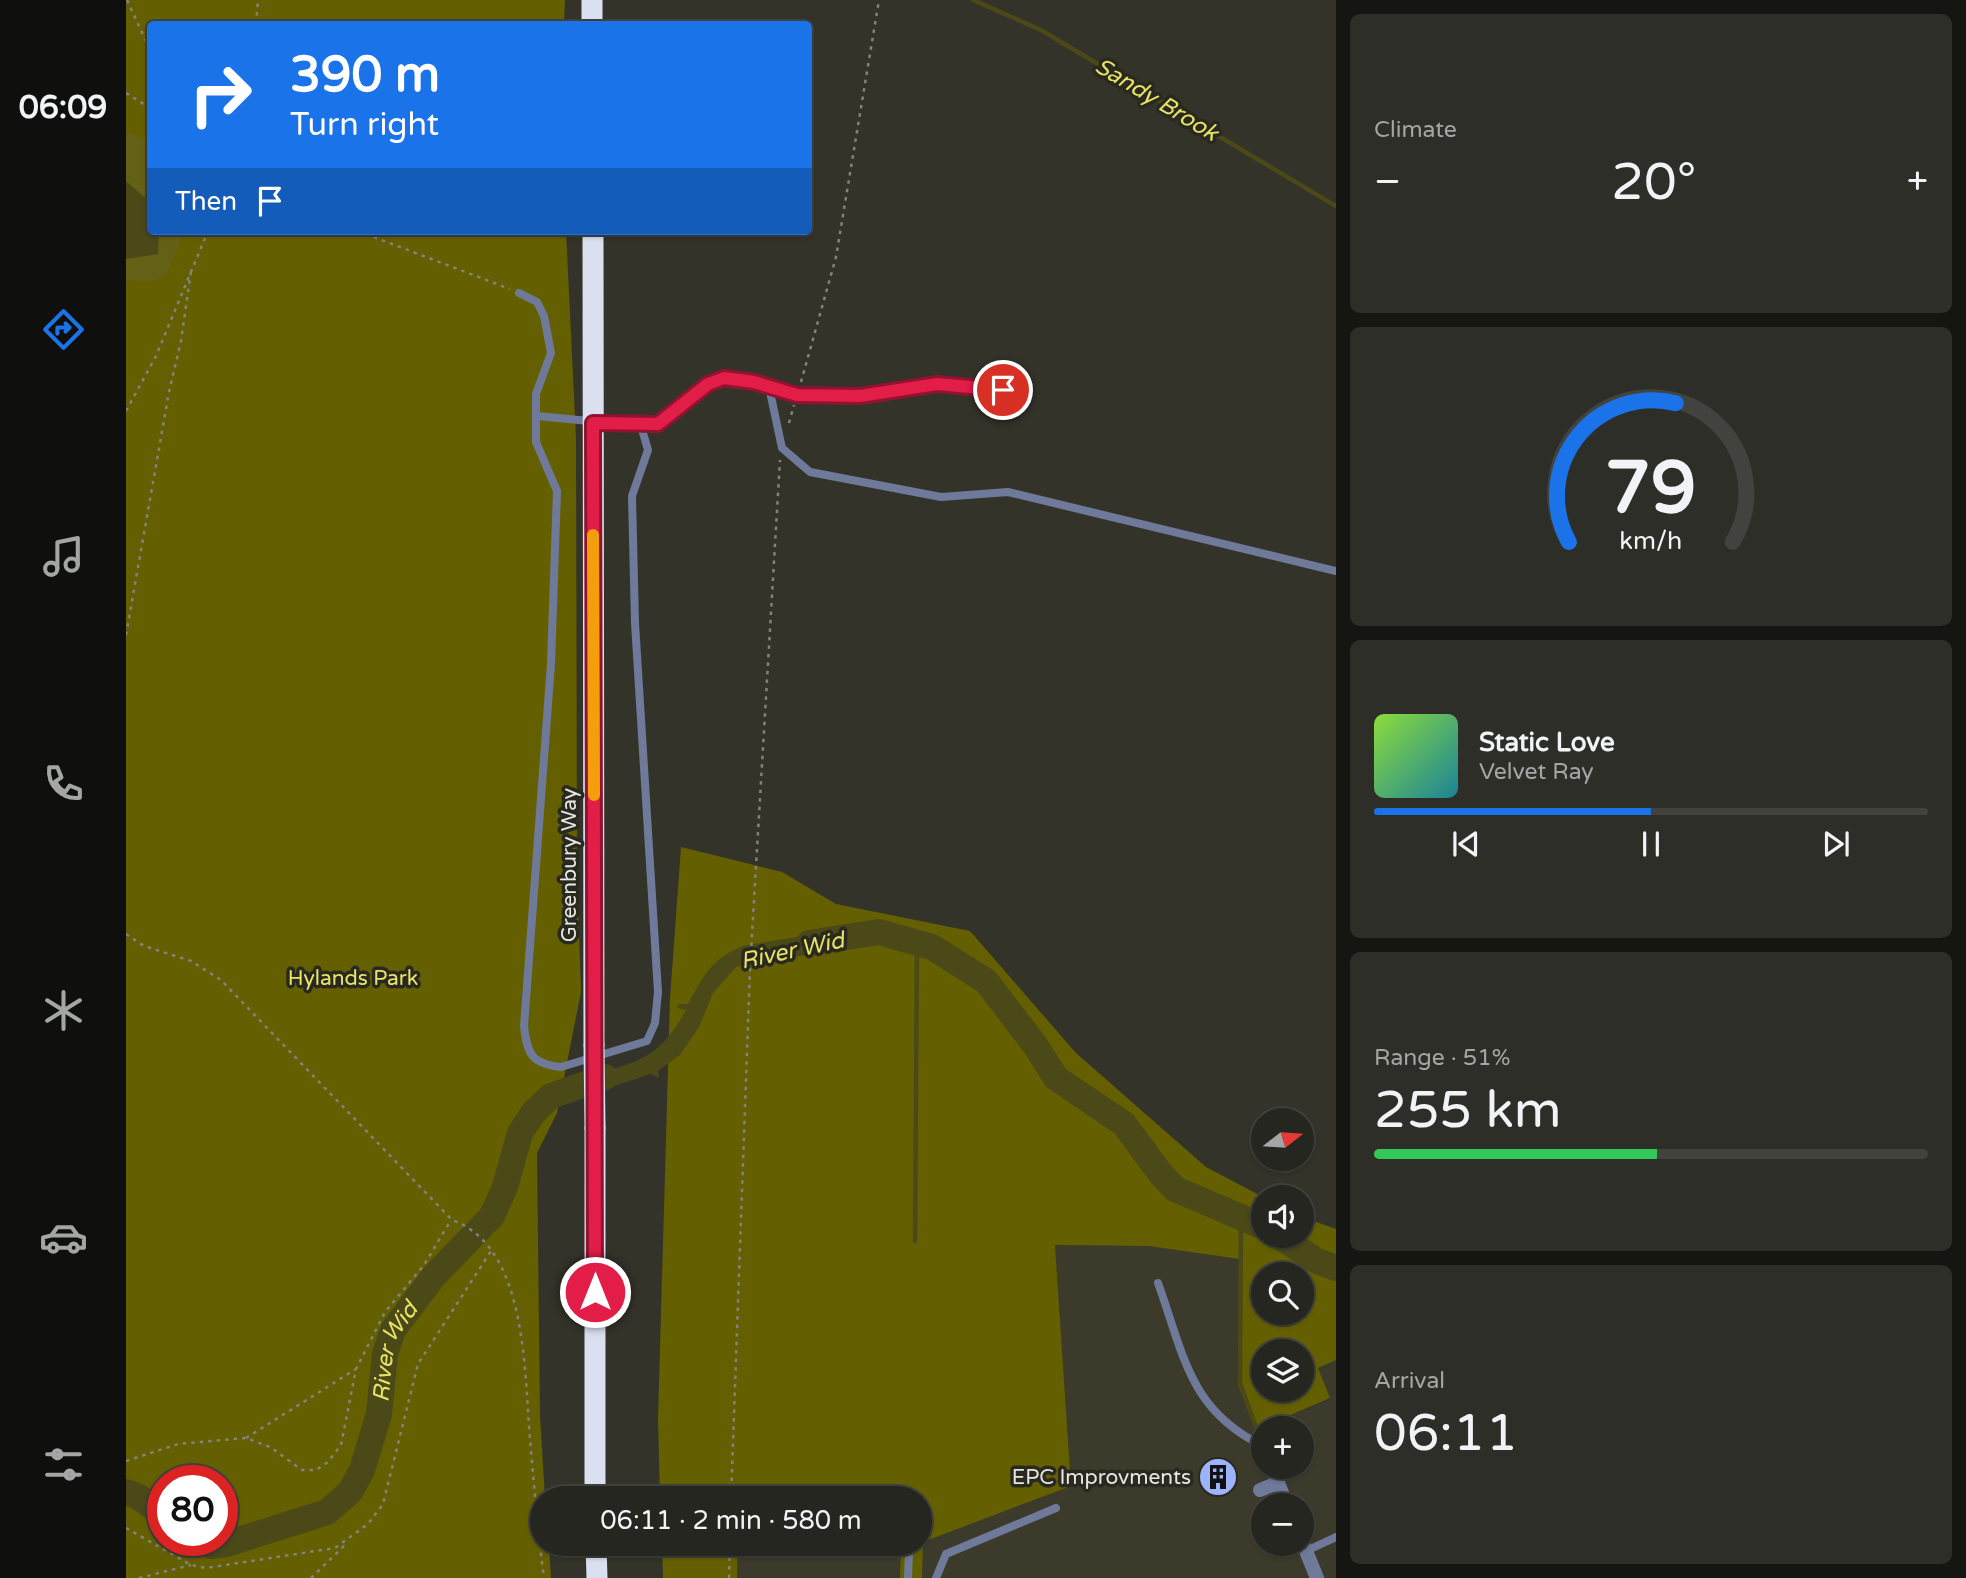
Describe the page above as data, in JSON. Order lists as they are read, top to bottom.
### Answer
{
  "streets": {
    "highway": ["Greenbury Way"]
  },
  "water": ["Sandy Brook", "River Wid"],
  "parks": ["Hylands Park"],
  "places": {
    "building": ["EPC Improvments"]
  },
  "north": "right",
  "page": {
    "tabs": "06:09",
    "tile": [
      "Climate",
      ["Range · 51%", "255 km"],
      ["Arrival", "06:11"]
    ],
    "turn": ["390 m", "Turn right"],
    "heat": ["−", "20°", "+"],
    "then": "Then",
    "song": ["Static Love", "Velvet Ray"],
    "map_buttons": ["+", "−"],
    "limit": "80",
    "trip": "06:11 · 2 min · 580 m",
    "gauge": ["79", "km/h"]
  }
}
